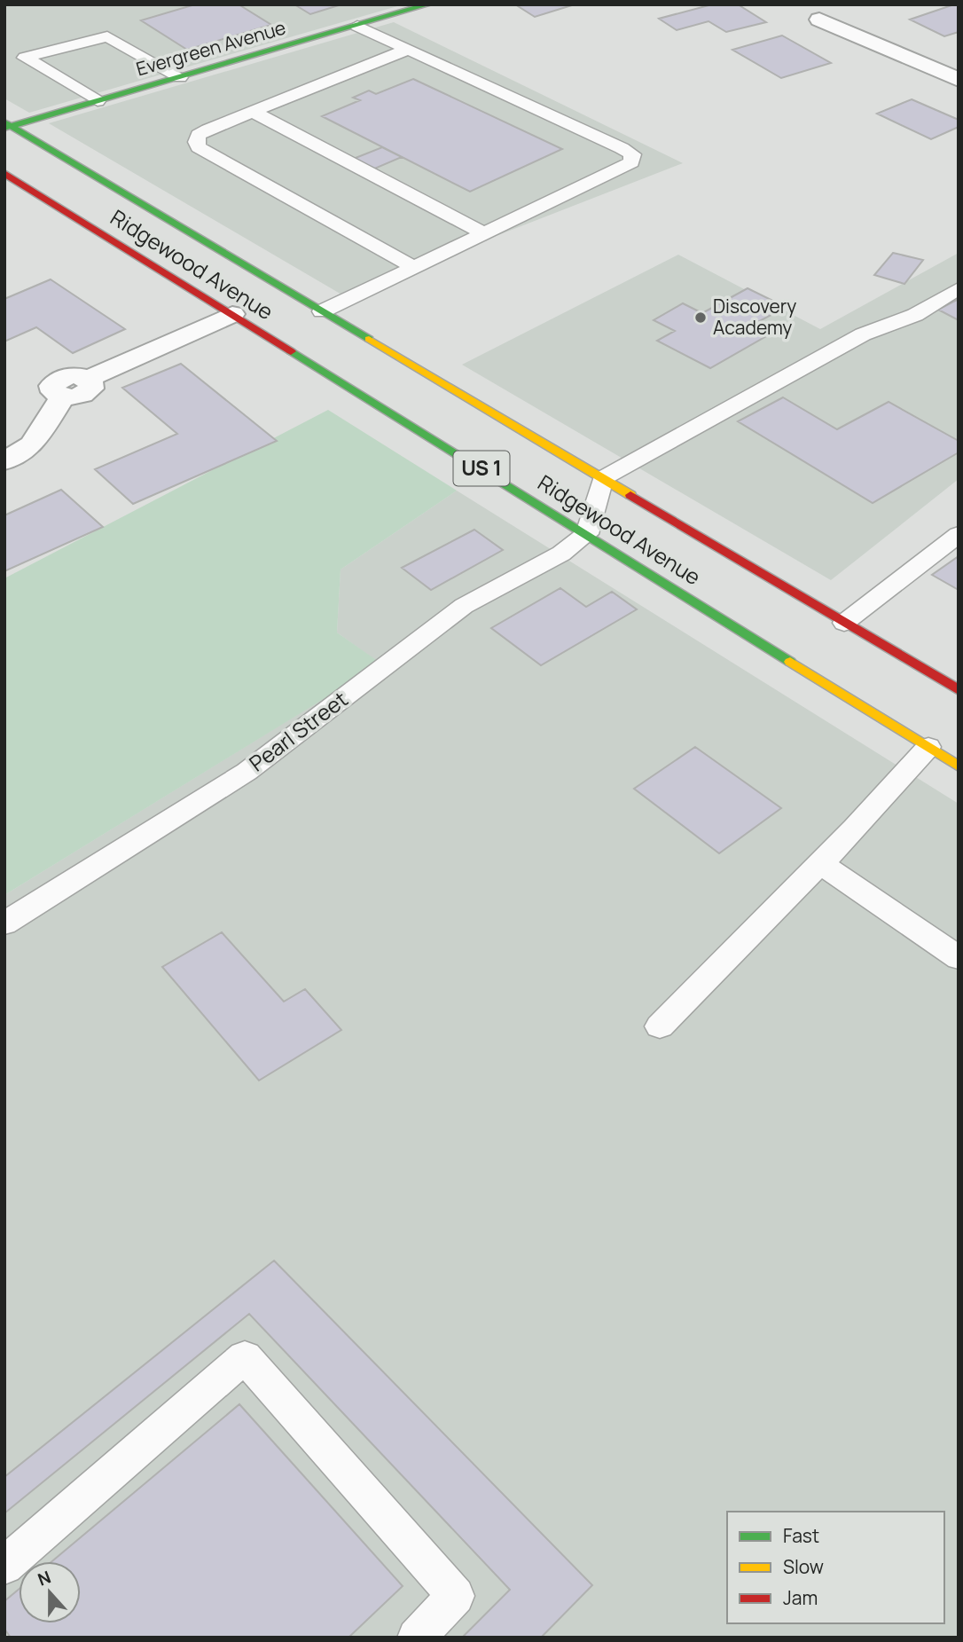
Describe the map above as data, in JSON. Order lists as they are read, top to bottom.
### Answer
{
  "streets": {
    "main road": ["Evergreen Avenue", "Ridgewood Avenue", "US 1"],
    "lane": ["Pearl Street"]
  },
  "crossings": [
    ["Evergreen Avenue", "Ridgewood Avenue"],
    ["Ridgewood Avenue", "Pearl Street"]
  ],
  "places": ["Discovery Academy"],
  "legend": ["Fast", "Slow", "Jam"],
  "north": "top"
}
